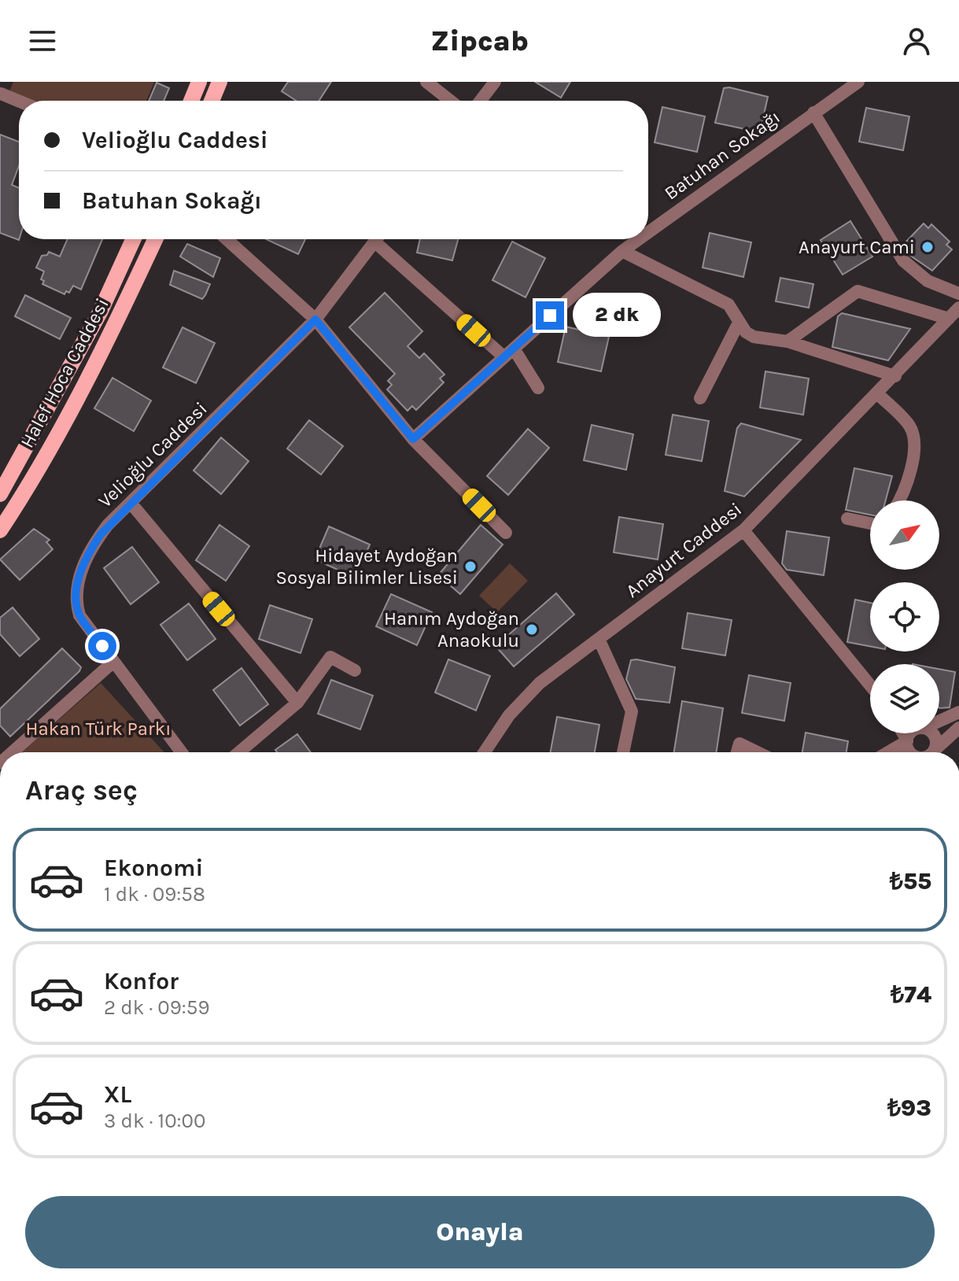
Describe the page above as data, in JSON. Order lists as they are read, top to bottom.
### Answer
{
  "streets": {
    "main road": ["Halef Hoca Caddesi"],
    "street": ["Batuhan Sokağı", "Velioğlu Caddesi", "Anayurt Caddesi"]
  },
  "parks": ["Hakan Türk Parkı"],
  "places": ["Anayurt Cami", "Hidayet Aydoğan Sosyal Bilimler Lisesi", "Hanım Aydoğan Anaokulu"],
  "north": "top right",
  "page": {
    "header": "Zipcab",
    "banner": ["Velioğlu Caddesi", "Batuhan Sokağı"],
    "bubble": "2 dk",
    "heading": "Araç seç",
    "list": [
      {
        "name": "Ekonomi",
        "note": "1 dk · 09:58",
        "value": "₺55"
      },
      {
        "name": "Konfor",
        "note": "2 dk · 09:59",
        "value": "₺74"
      },
      {
        "name": "XL",
        "note": "3 dk · 10:00",
        "value": "₺93"
      }
    ],
    "buttons": "Onayla"
  }
}
